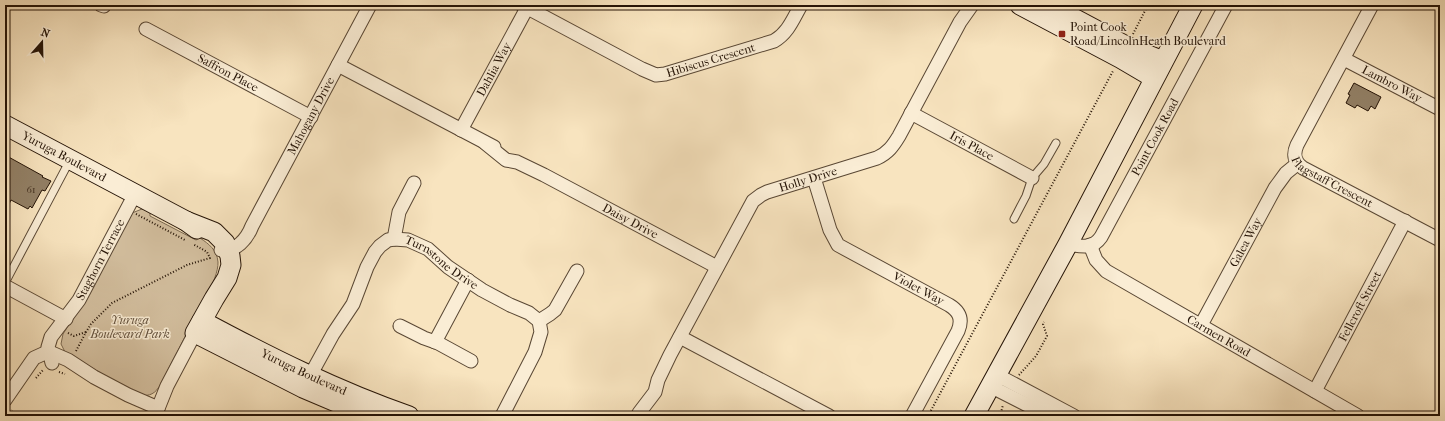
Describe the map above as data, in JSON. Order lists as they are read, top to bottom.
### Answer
{
  "streets": {
    "street": [
      "Hibiscus Crescent",
      "Dahlia Way",
      "Saffron Place",
      "Lambro Way",
      "Mahogany Drive",
      "Point Cook Road",
      "Iris Place",
      "Yuruga Boulevard",
      "Holly Drive",
      "Flagstaff Crescent",
      "Daisy Drive",
      "Galea Way",
      "Staghorn Terrace",
      "Turnstone Drive",
      "Violet Way",
      "Fellcroft Street",
      "Carmen Road"
    ]
  },
  "crossings": [
    ["Hibiscus Crescent", "Dahlia Way"],
    ["Dahlia Way", "Daisy Drive"],
    ["Saffron Place", "Mahogany Drive"],
    ["Lambro Way", "Flagstaff Crescent"],
    ["Mahogany Drive", "Yuruga Boulevard"],
    ["Mahogany Drive", "Daisy Drive"],
    ["Point Cook Road", "Carmen Road"],
    ["Iris Place", "Holly Drive"],
    ["Yuruga Boulevard", "Staghorn Terrace"],
    ["Yuruga Boulevard", "Turnstone Drive"],
    ["Holly Drive", "Daisy Drive"],
    ["Holly Drive", "Violet Way"],
    ["Flagstaff Crescent", "Galea Way"],
    ["Flagstaff Crescent", "Fellcroft Street"],
    ["Galea Way", "Carmen Road"],
    ["Fellcroft Street", "Carmen Road"]
  ],
  "parks": ["Yuruga Boulevard Park"],
  "places": {
    "transit": ["Point Cook Road/LincolnHeath Boulevard"]
  },
  "house_numbers": ["61"],
  "north": "top"
}
